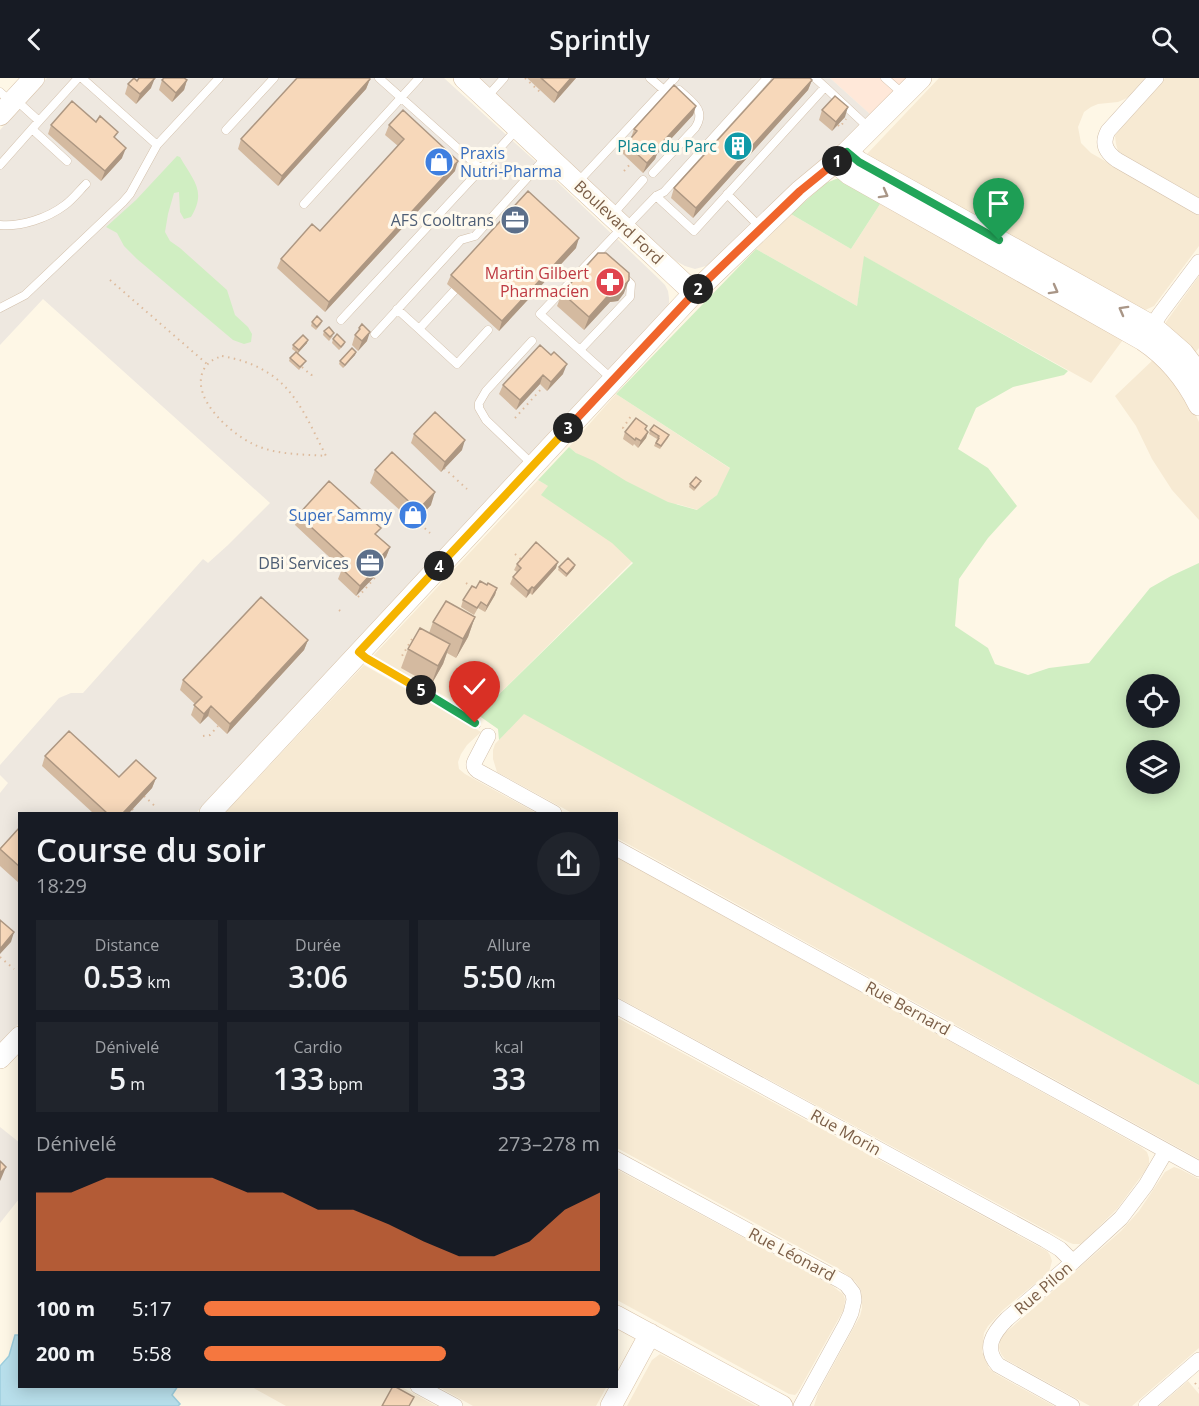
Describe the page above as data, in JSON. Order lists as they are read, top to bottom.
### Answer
{
  "streets": {
    "street": [
      "Boulevard Ford",
      "Rue Bernard",
      "Rue Morin",
      "Rue Léonard",
      "Rue Pilon"
    ]
  },
  "crossings": [
    ["Rue Bernard", "Rue Pilon"],
    ["Rue Morin", "Rue Pilon"]
  ],
  "places": {
    "building": ["Place du Parc"],
    "shop": ["Praxis Nutri-Pharma", "Super Sammy"],
    "office": ["AFS Cooltrans", "DBi Services"],
    "pharmacy": ["Martin Gilbert Pharmacien"]
  },
  "page": {
    "header": "Sprintly",
    "pins": [
      "1",
      "2",
      "3",
      "4",
      "5"
    ],
    "heading": ["Course du soir", "18:29"],
    "stats": [
      ["Distance", "0.53 km"],
      ["Durée", "3:06"],
      ["Allure", "5:50 /km"],
      ["Dénivelé", "5 m"],
      ["Cardio", "133 bpm"],
      ["kcal", "33"]
    ],
    "chart": ["Dénivelé", "273–278 m"],
    "list": [
      {
        "name": "100 m",
        "note": "5:17"
      },
      {
        "name": "200 m",
        "note": "5:58"
      }
    ]
  }
}
